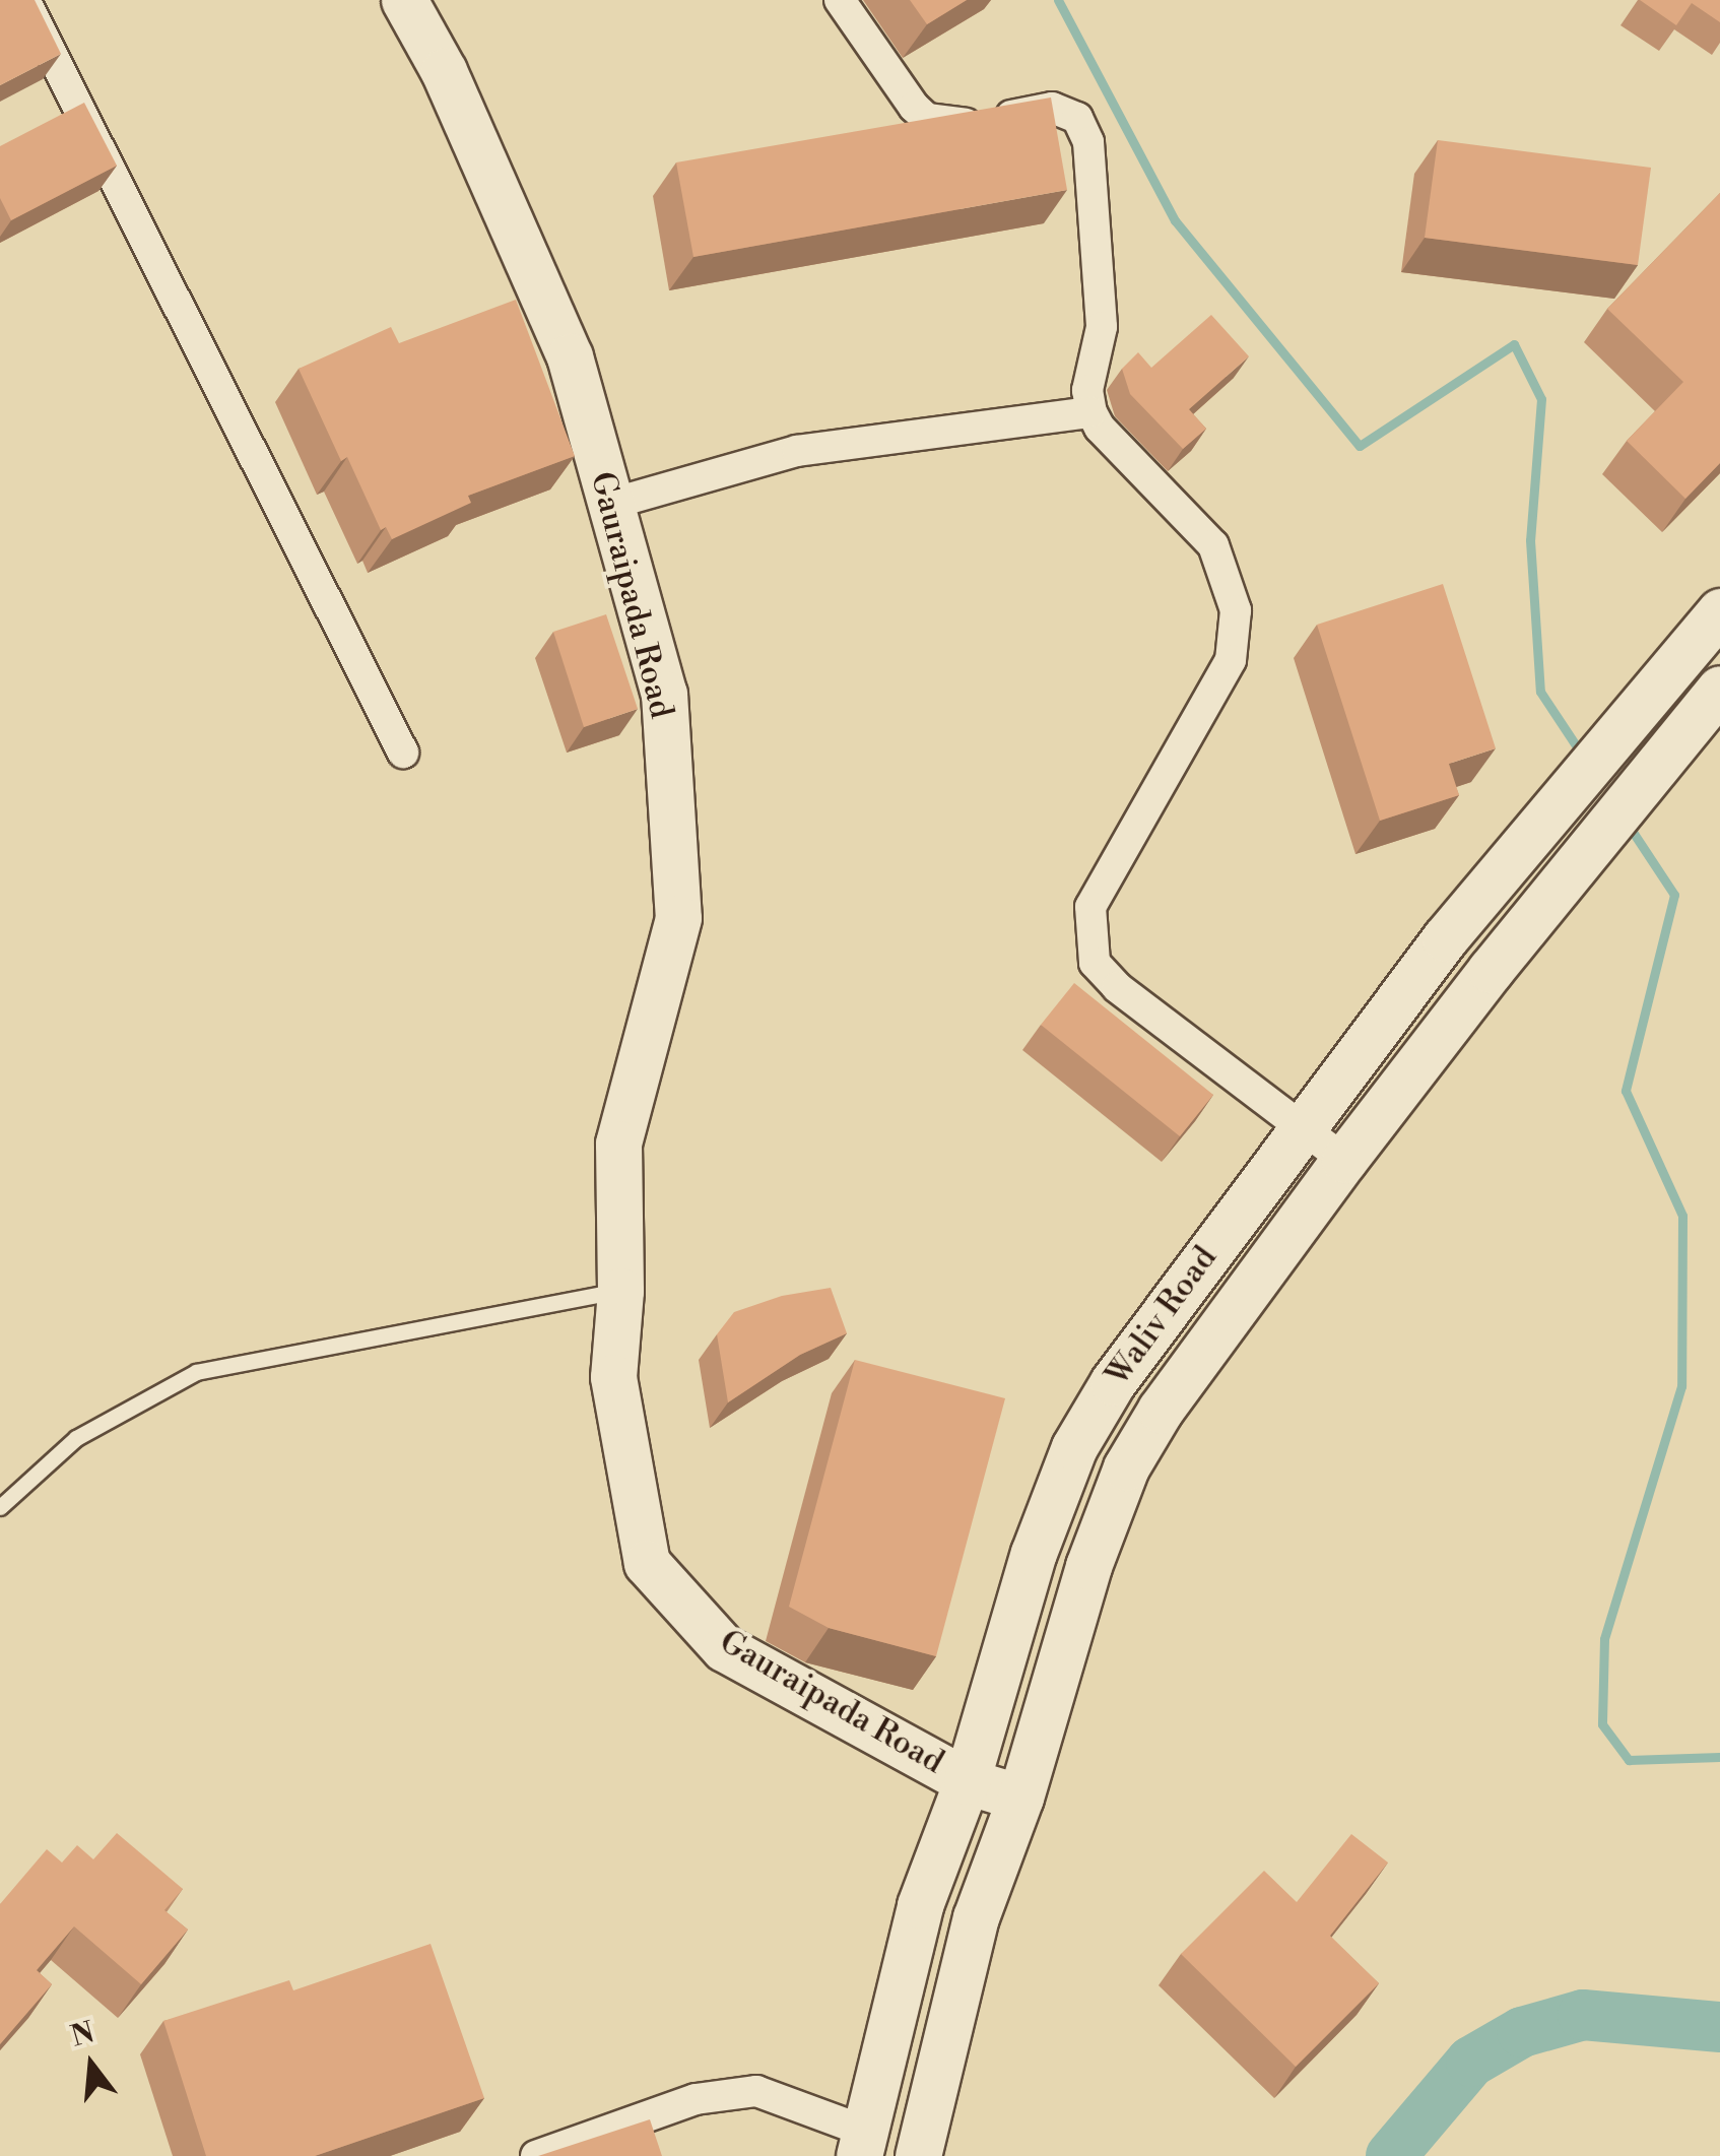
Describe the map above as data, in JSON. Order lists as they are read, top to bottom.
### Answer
{
  "streets": {
    "main road": ["Gauraipada Road", "Waliv Road"]
  },
  "crossings": [
    ["Gauraipada Road", "Waliv Road"]
  ],
  "north": "top"
}
